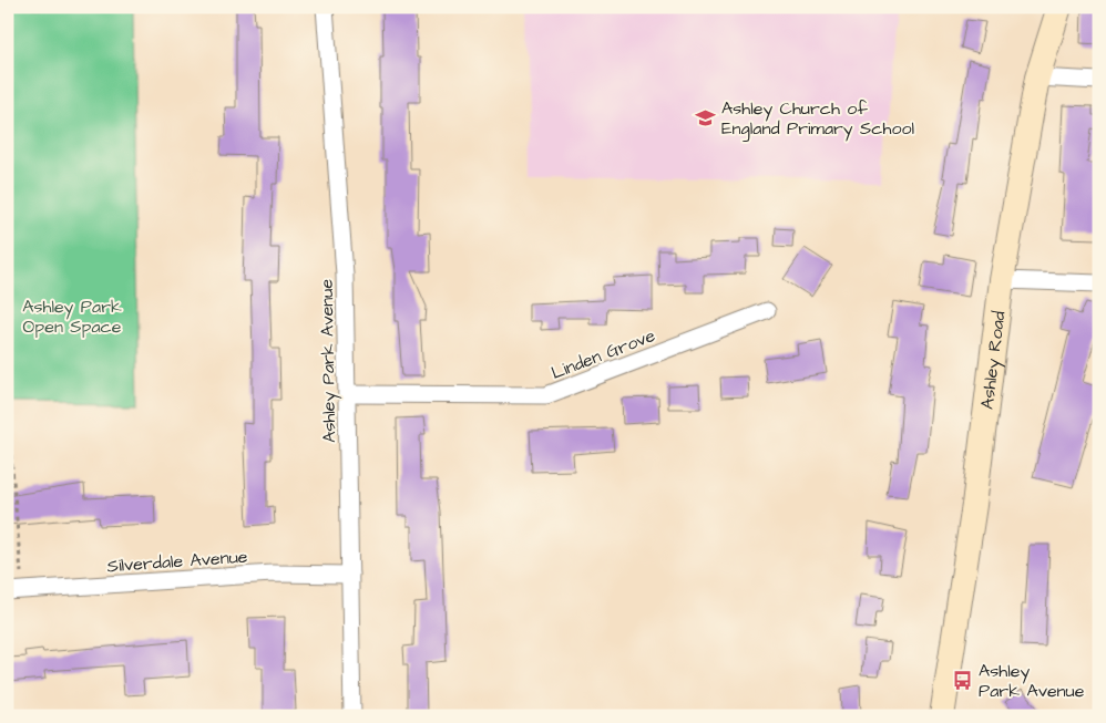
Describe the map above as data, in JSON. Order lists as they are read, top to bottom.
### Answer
{
  "streets": {
    "main road": ["Ashley Road"],
    "street": ["Linden Grove", "Ashley Park Avenue", "Silverdale Avenue"]
  },
  "crossings": [
    ["Linden Grove", "Ashley Park Avenue"],
    ["Ashley Park Avenue", "Silverdale Avenue"]
  ],
  "parks": ["Ashley Park Open Space"],
  "places": {
    "school or university": ["Ashley Church of England Primary School"],
    "bus stop": ["Ashley Park Avenue"]
  }
}
